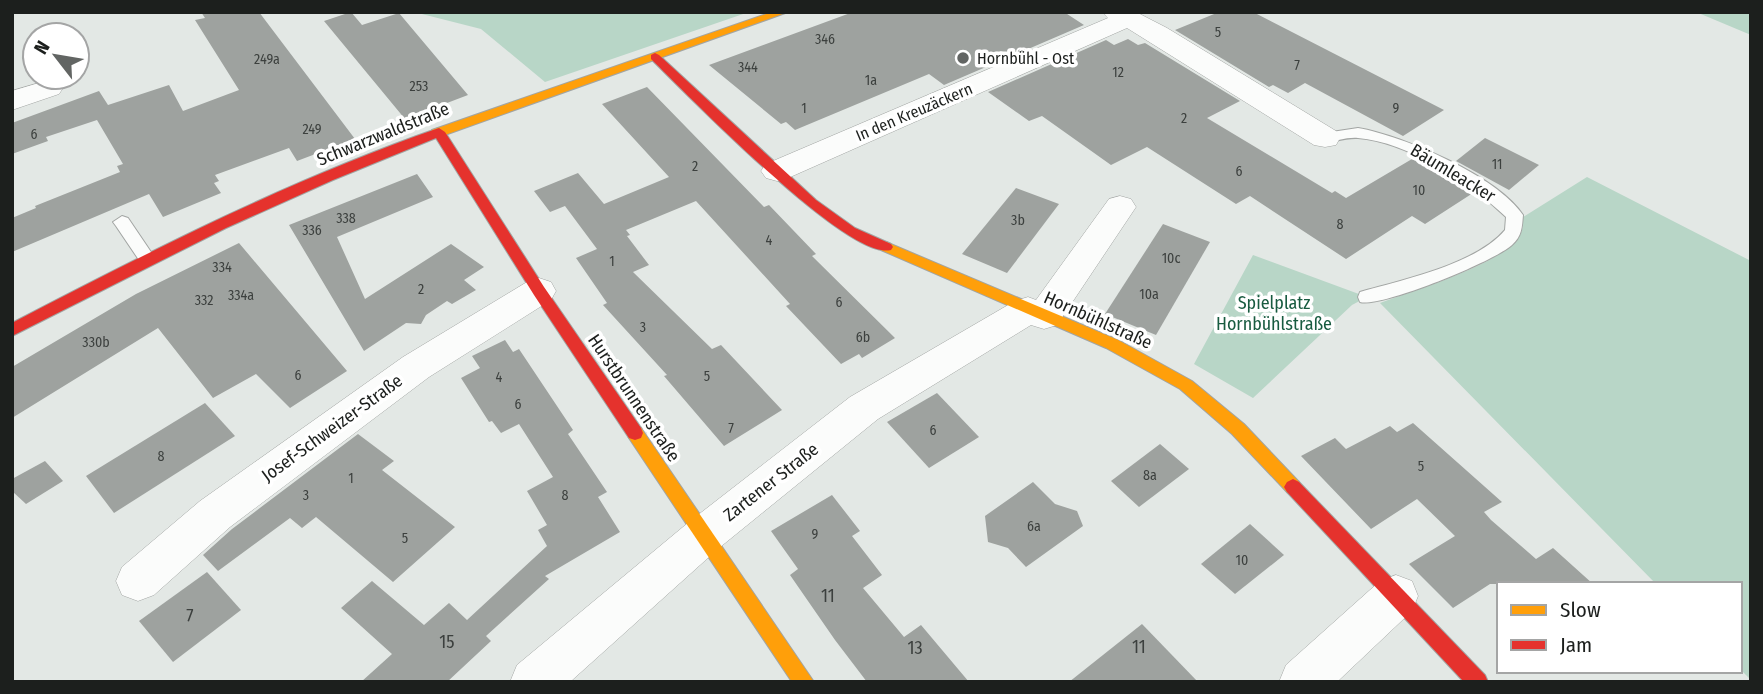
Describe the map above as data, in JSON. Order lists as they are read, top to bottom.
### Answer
{
  "streets": {
    "street": [
      "In den Kreuzäckern",
      "Schwarzwaldstraße",
      "Bäumleacker",
      "Hornbühlstraße",
      "Hurstbrunnenstraße",
      "Josef-Schweizer-Straße",
      "Zartener Straße"
    ]
  },
  "crossings": [
    ["In den Kreuzäckern", "Bäumleacker"],
    ["In den Kreuzäckern", "Hornbühlstraße"],
    ["Schwarzwaldstraße", "Hornbühlstraße"],
    ["Schwarzwaldstraße", "Hurstbrunnenstraße"],
    ["Hornbühlstraße", "Zartener Straße"],
    ["Hurstbrunnenstraße", "Josef-Schweizer-Straße"],
    ["Hurstbrunnenstraße", "Zartener Straße"]
  ],
  "parks": ["Spielplatz Hornbühlstraße"],
  "places": ["Hornbühl - Ost"],
  "house_numbers": [
    "5",
    "346",
    "249a",
    "7",
    "344",
    "12",
    "1a",
    "253",
    "1",
    "9",
    "2",
    "249",
    "6",
    "11",
    "2",
    "6",
    "10",
    "338",
    "3b",
    "8",
    "336",
    "4",
    "10c",
    "1",
    "334",
    "2",
    "10a",
    "334a",
    "332",
    "6",
    "3",
    "6b",
    "330b",
    "6",
    "5",
    "4",
    "6",
    "7",
    "6",
    "8",
    "5",
    "8a",
    "1",
    "3",
    "8",
    "6a",
    "9",
    "5",
    "10",
    "11",
    "7",
    "15",
    "11",
    "13"
  ],
  "legend": ["Slow", "Jam"],
  "north": "top left"
}
